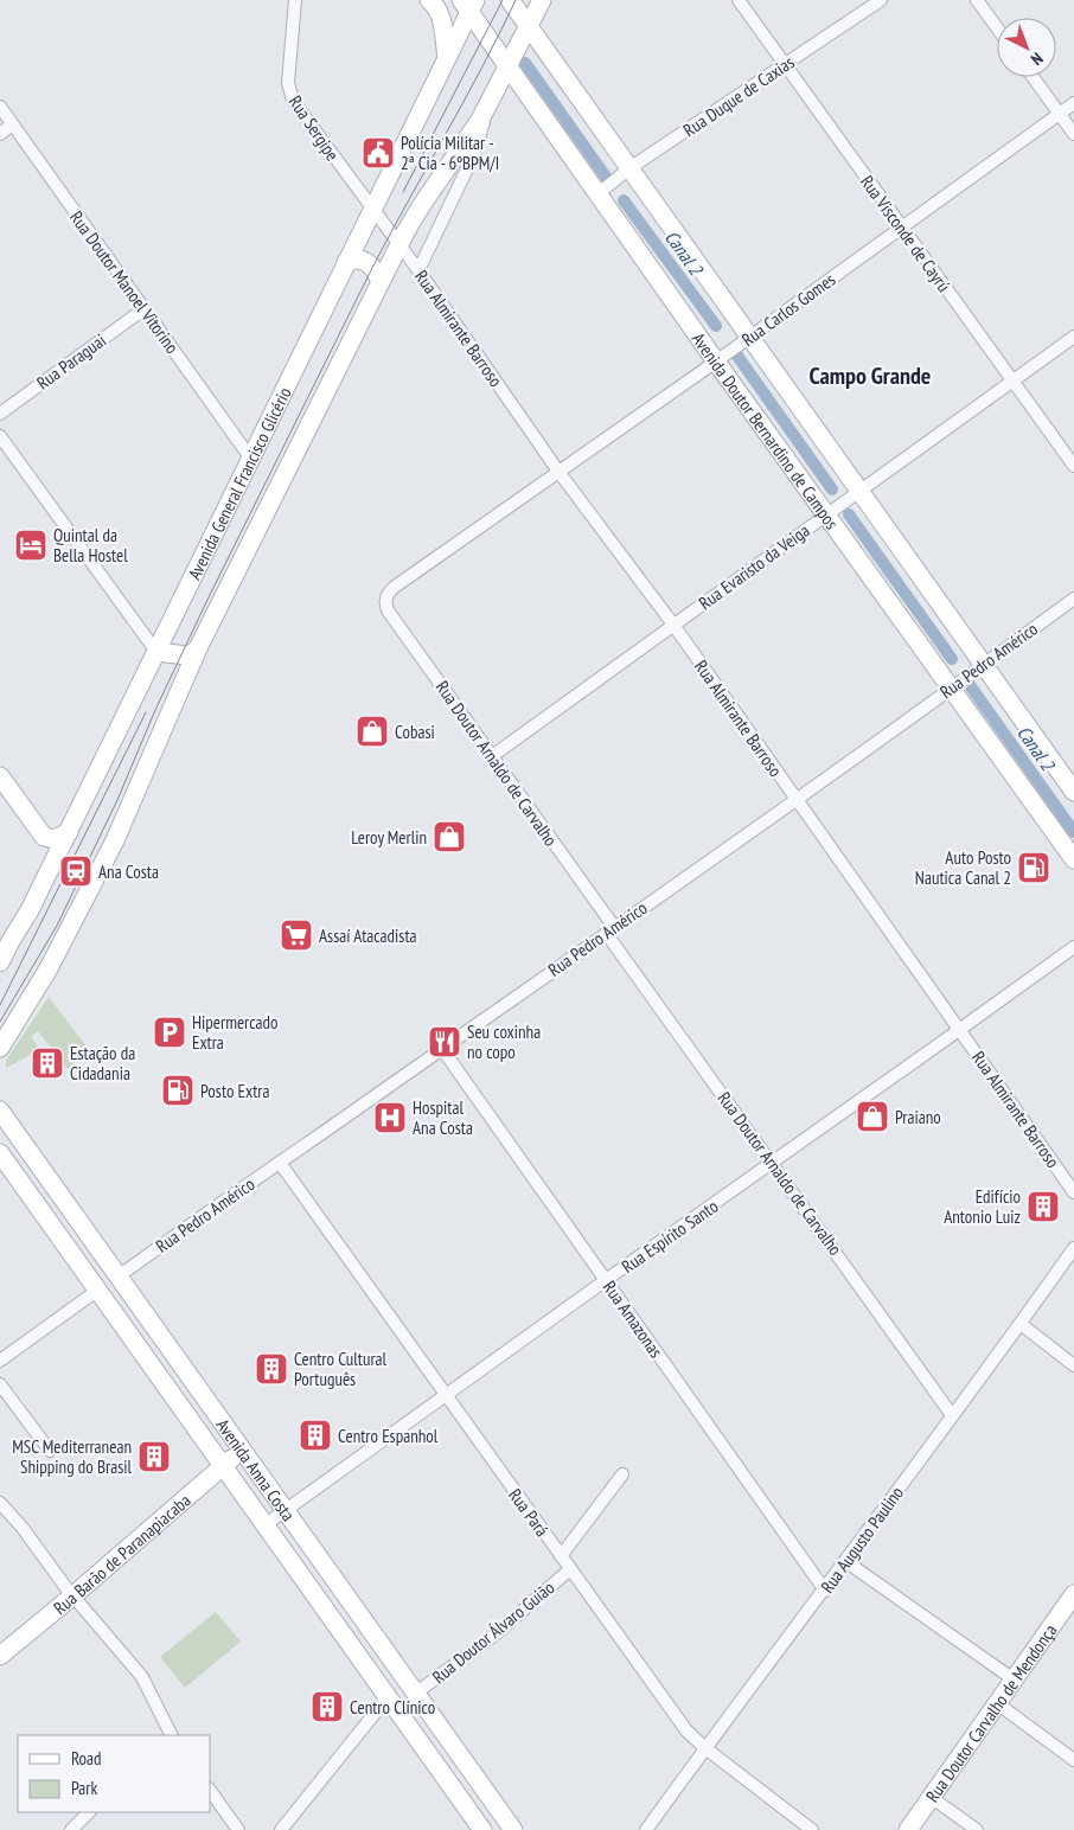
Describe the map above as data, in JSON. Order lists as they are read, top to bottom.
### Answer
{
  "streets": {
    "main road": [
      "Avenida Doutor Bernardino de Campos",
      "Avenida General Francisco Glicério",
      "Avenida Anna Costa",
      "Rua Barão de Paranapiacaba",
      "Rua Doutor Carvalho de Mendonça"
    ],
    "street": [
      "Rua Duque de Caxias",
      "Rua Sergipe",
      "Rua Visconde de Cayrú",
      "Rua Doutor Manoel Vitorino",
      "Rua Carlos Gomes",
      "Rua Almirante Barroso",
      "Rua Paraguai",
      "Rua Evaristo da Veiga",
      "Rua Pedro Américo",
      "Rua Doutor Arnaldo de Carvalho",
      "Rua Espírito Santo",
      "Rua Amazonas",
      "Rua Pará",
      "Rua Augusto Paulino",
      "Rua Doutor Álvaro Guião"
    ]
  },
  "crossings": [
    ["Rua Duque de Caxias", "Rua Visconde de Cayrú"],
    ["Rua Duque de Caxias", "Avenida Doutor Bernardino de Campos"],
    ["Rua Sergipe", "Rua Almirante Barroso"],
    ["Rua Sergipe", "Avenida General Francisco Glicério"],
    ["Rua Visconde de Cayrú", "Rua Carlos Gomes"],
    ["Rua Visconde de Cayrú", "Rua Evaristo da Veiga"],
    ["Rua Doutor Manoel Vitorino", "Rua Paraguai"],
    ["Rua Doutor Manoel Vitorino", "Avenida General Francisco Glicério"],
    ["Rua Carlos Gomes", "Rua Almirante Barroso"],
    ["Rua Carlos Gomes", "Avenida Doutor Bernardino de Campos"],
    ["Rua Carlos Gomes", "Rua Doutor Arnaldo de Carvalho"],
    ["Rua Almirante Barroso", "Avenida General Francisco Glicério"],
    ["Rua Almirante Barroso", "Rua Evaristo da Veiga"],
    ["Rua Almirante Barroso", "Rua Pedro Américo"],
    ["Rua Almirante Barroso", "Rua Espírito Santo"],
    ["Avenida Doutor Bernardino de Campos", "Avenida General Francisco Glicério"],
    ["Avenida Doutor Bernardino de Campos", "Rua Evaristo da Veiga"],
    ["Avenida Doutor Bernardino de Campos", "Rua Pedro Américo"],
    ["Rua Evaristo da Veiga", "Rua Doutor Arnaldo de Carvalho"],
    ["Rua Pedro Américo", "Rua Doutor Arnaldo de Carvalho"],
    ["Rua Pedro Américo", "Rua Amazonas"],
    ["Rua Pedro Américo", "Avenida Anna Costa"],
    ["Rua Pedro Américo", "Rua Pará"],
    ["Rua Doutor Arnaldo de Carvalho", "Rua Espírito Santo"],
    ["Rua Doutor Arnaldo de Carvalho", "Rua Augusto Paulino"],
    ["Rua Espírito Santo", "Rua Amazonas"],
    ["Rua Espírito Santo", "Avenida Anna Costa"],
    ["Rua Espírito Santo", "Rua Pará"],
    ["Rua Amazonas", "Rua Augusto Paulino"],
    ["Avenida Anna Costa", "Rua Barão de Paranapiacaba"],
    ["Avenida Anna Costa", "Rua Doutor Álvaro Guião"],
    ["Rua Pará", "Rua Augusto Paulino"],
    ["Rua Pará", "Rua Doutor Álvaro Guião"]
  ],
  "districts": ["Campo Grande"],
  "water": ["Canal 2"],
  "places": {
    "public building": ["Polícia Militar - 2ª Cia - 6ºBPM/I"],
    "hotel": ["Quintal da Bella Hostel"],
    "shop": ["Cobasi", "Leroy Merlin", "Praiano"],
    "fuel station": ["Auto Posto Nautica Canal 2", "Posto Extra"],
    "station": ["Ana Costa"],
    "supermarket": ["Assaí Atacadista"],
    "parking": ["Hipermercado Extra"],
    "restaurant": ["Seu coxinha no copo"],
    "building": [
      "Estação da Cidadania",
      "Edifício Antonio Luiz",
      "Centro Cultural Português",
      "Centro Espanhol",
      "MSC Mediterranean Shipping do Brasil",
      "Centro Clínico"
    ],
    "hospital": ["Hospital Ana Costa"]
  },
  "legend": ["Road", "Park"],
  "north": "bottom right"
}
